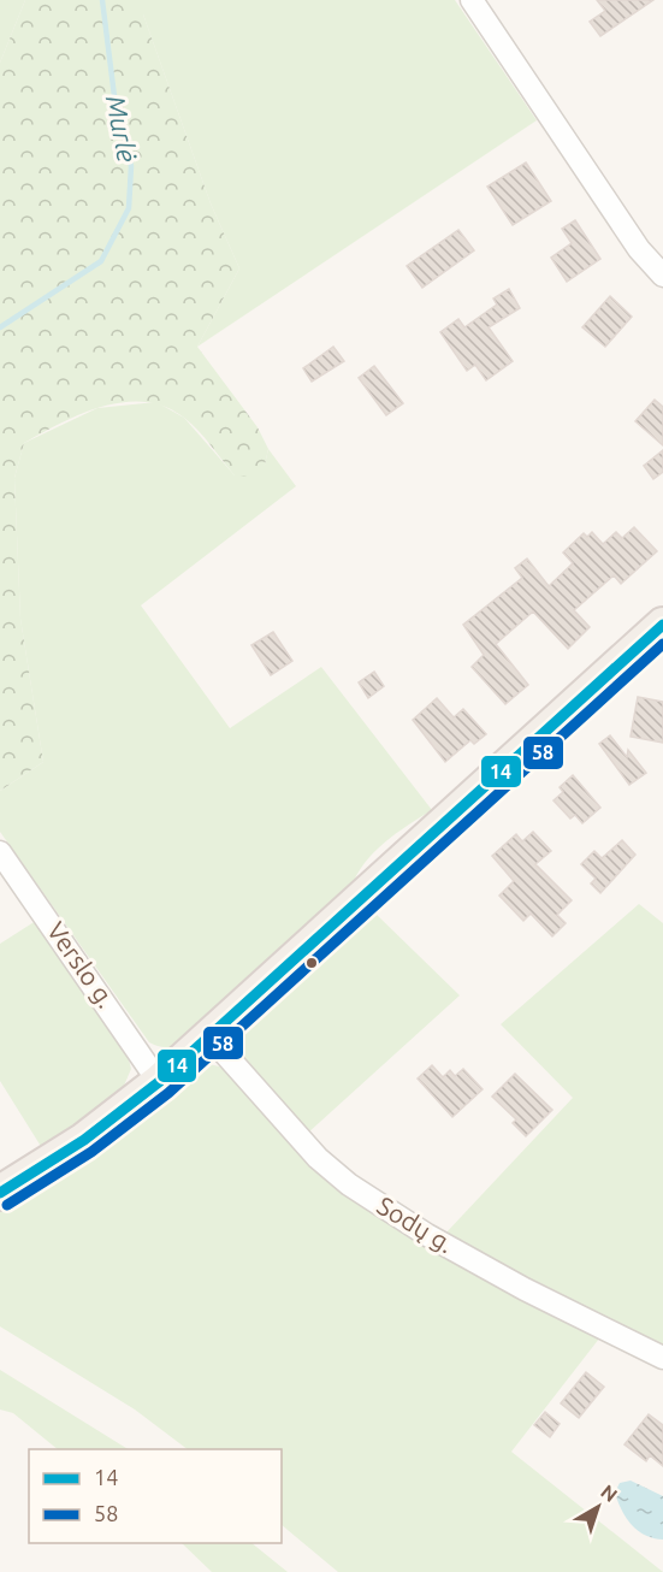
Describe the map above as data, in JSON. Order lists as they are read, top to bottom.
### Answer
{
  "streets": {
    "street": ["Verslo g.", "Sodų g."]
  },
  "water": ["Murlė"],
  "lines": ["transit line 14", "transit line 58"],
  "legend": ["14", "58"],
  "north": "top right"
}
